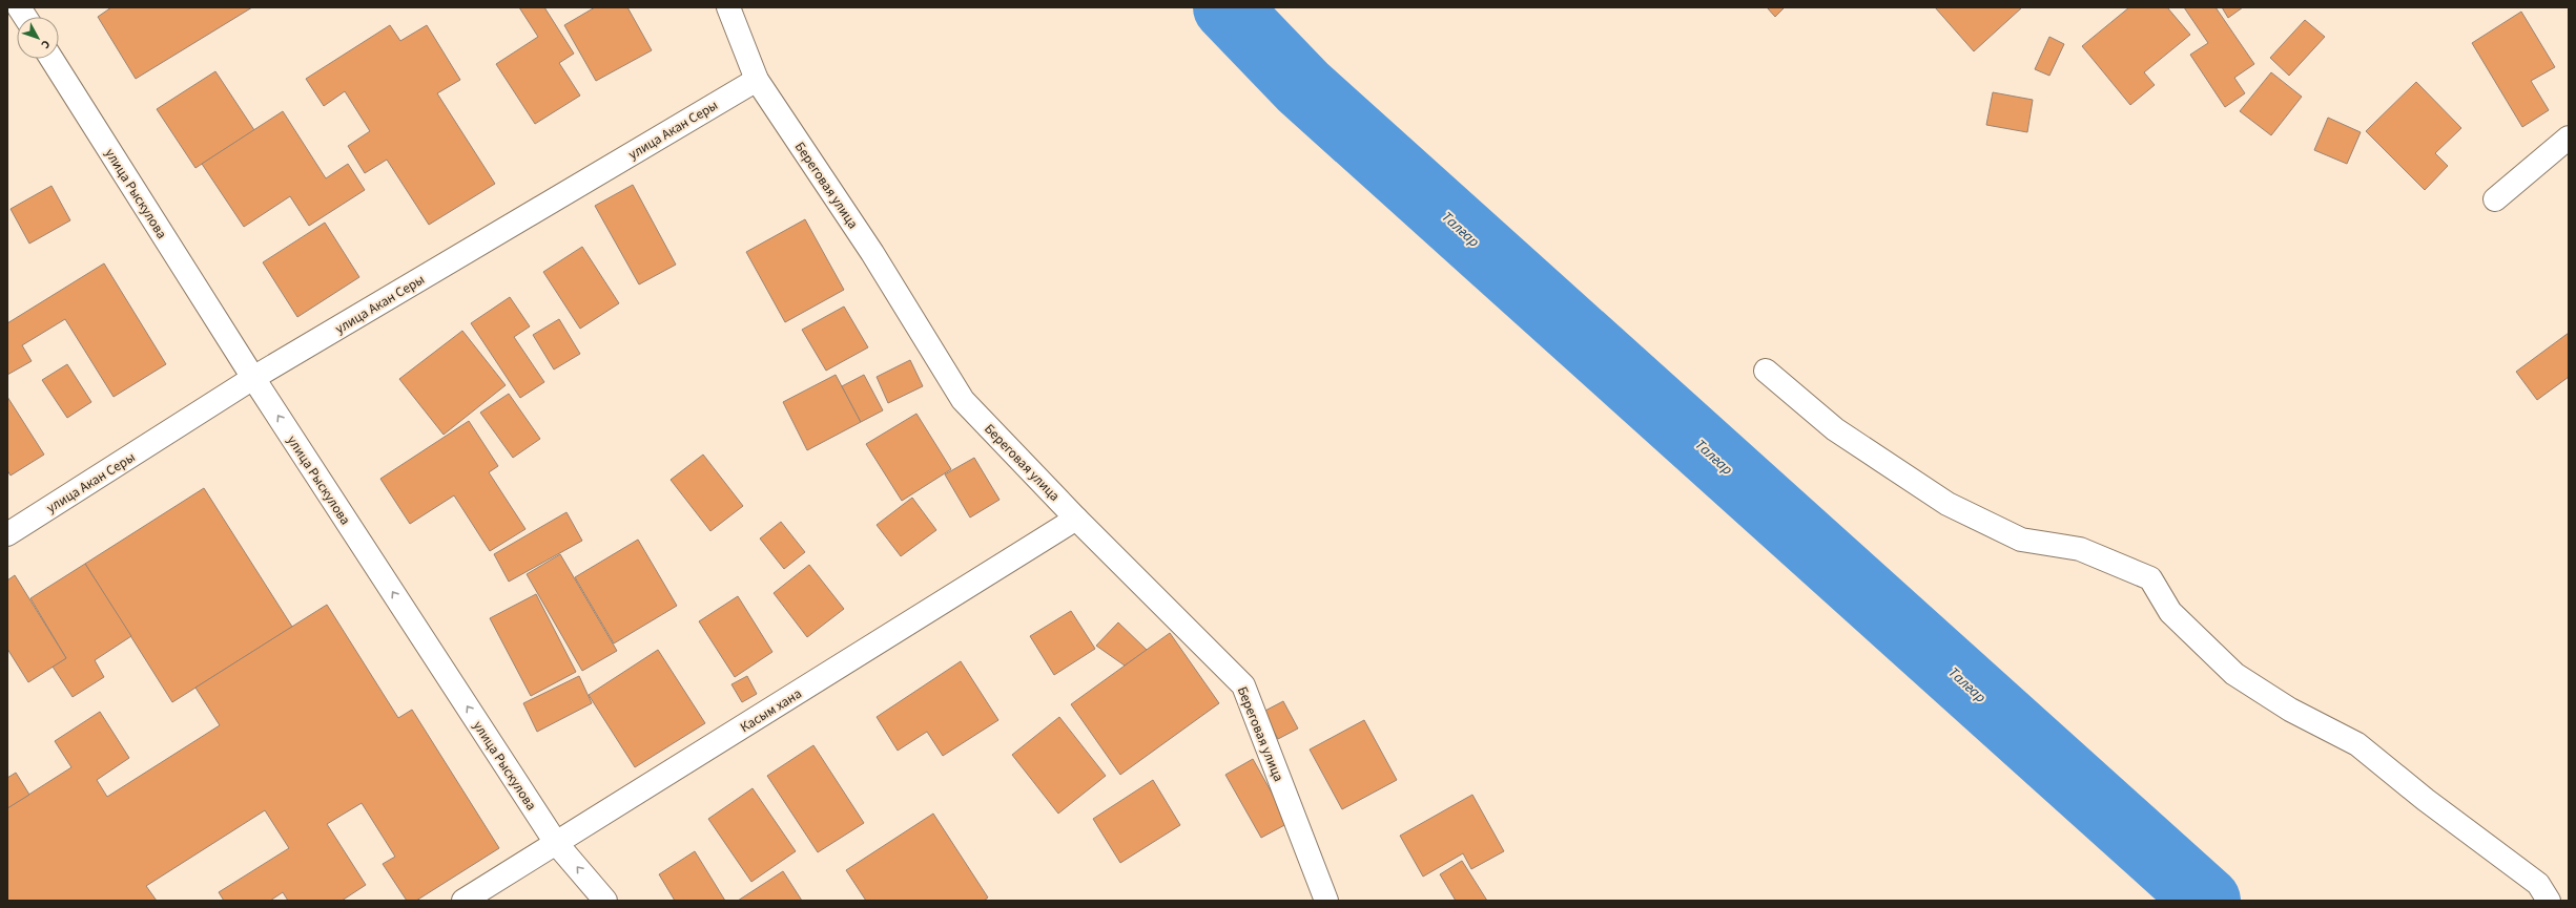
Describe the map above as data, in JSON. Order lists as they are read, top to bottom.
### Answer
{
  "streets": {
    "street": [
      "улица Акан Серы",
      "Береговая улица",
      "улица Рыскулова",
      "Касым хана"
    ]
  },
  "crossings": [
    ["улица Акан Серы", "Береговая улица"],
    ["улица Акан Серы", "улица Рыскулова"],
    ["Береговая улица", "Касым хана"],
    ["улица Рыскулова", "Касым хана"]
  ],
  "one_way": ["улица Рыскулова"],
  "water": ["Талғар"],
  "north": "bottom right"
}
